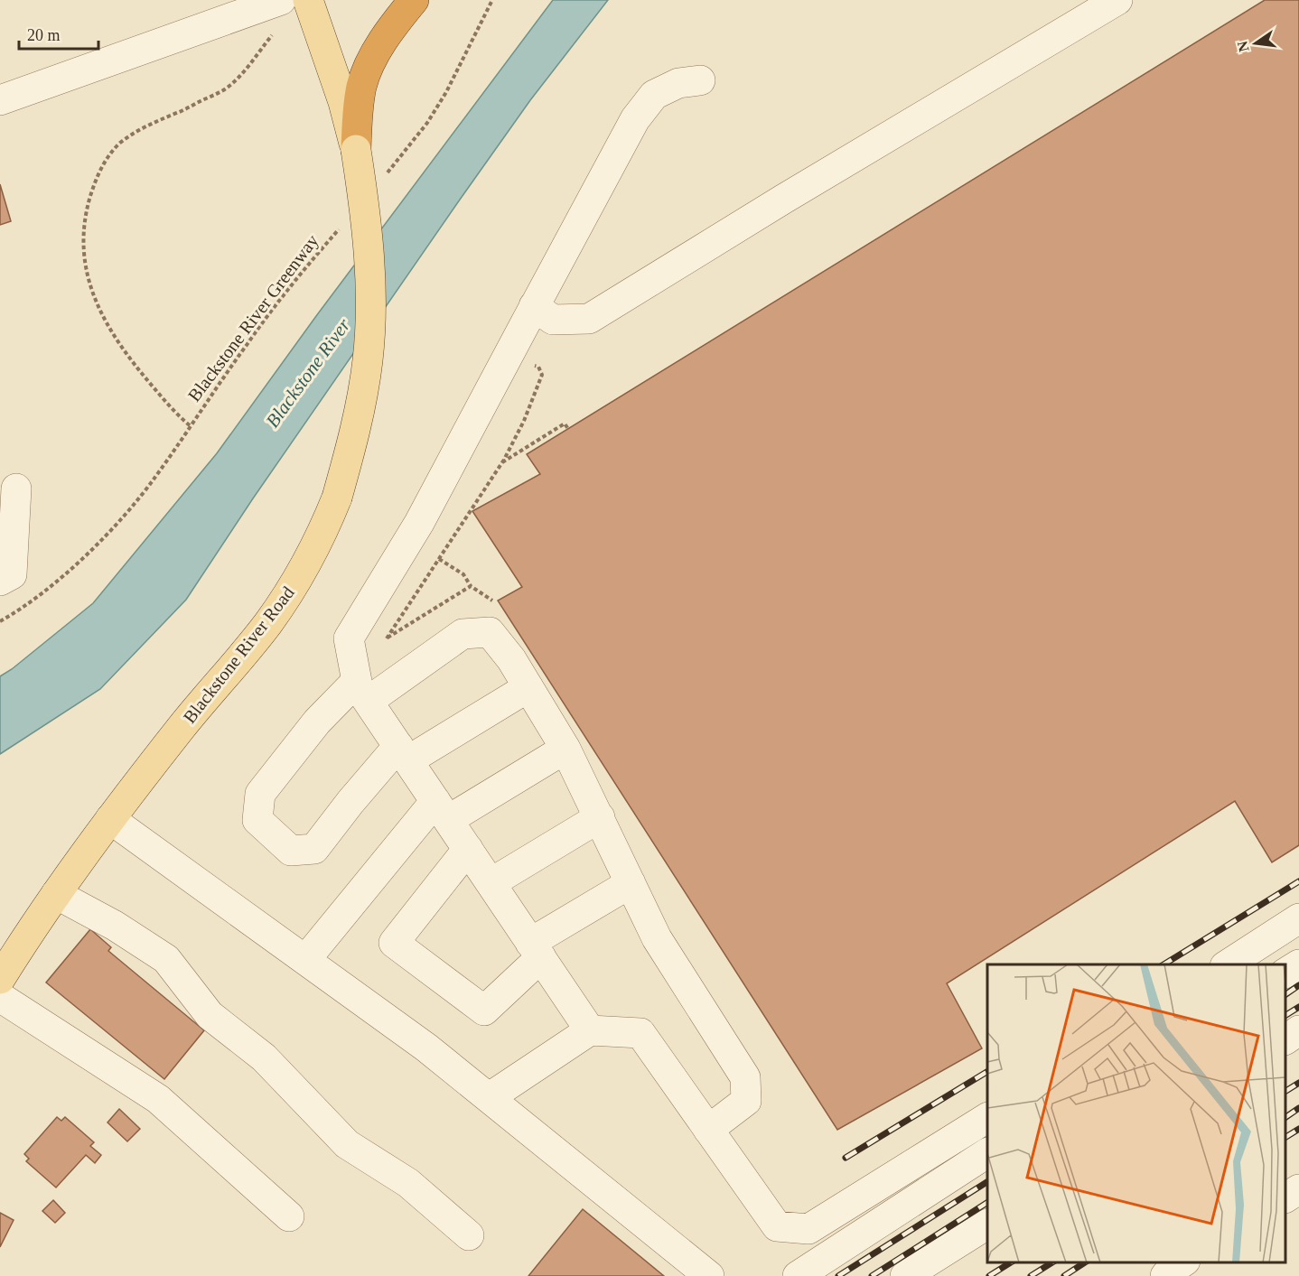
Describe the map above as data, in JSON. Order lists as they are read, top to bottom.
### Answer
{
  "streets": {
    "main road": ["Blackstone River Road"],
    "path": ["Blackstone River Greenway"]
  },
  "water": ["Blackstone River"],
  "scale_bar": "20 m",
  "north": "left"
}
